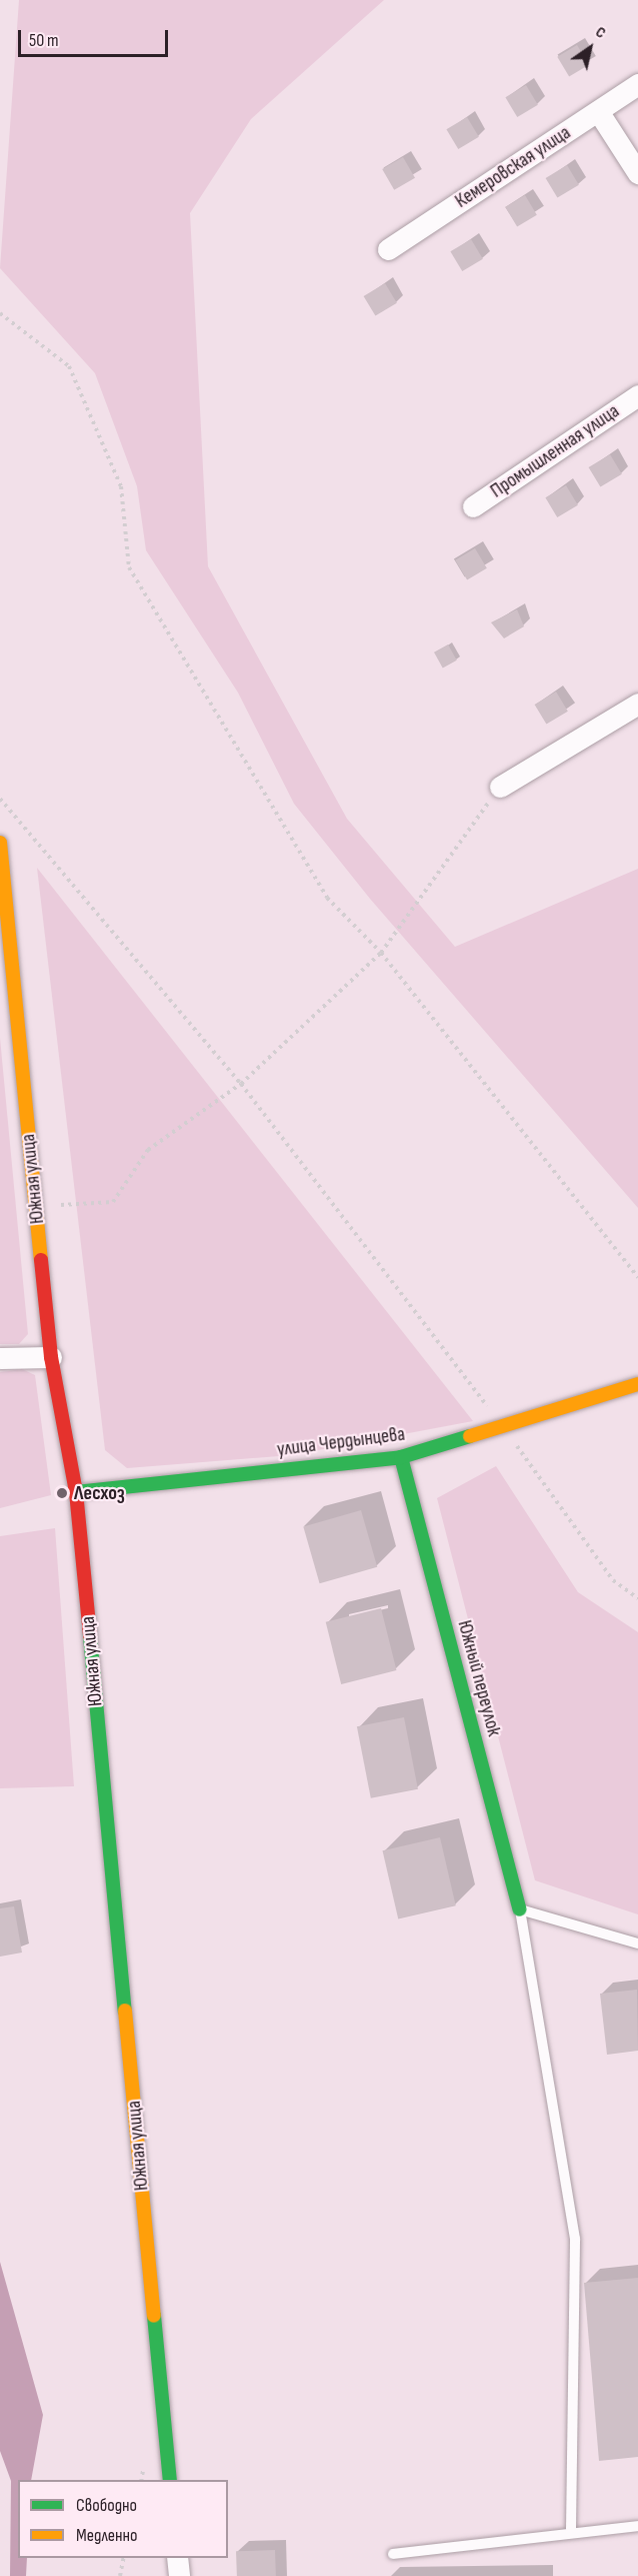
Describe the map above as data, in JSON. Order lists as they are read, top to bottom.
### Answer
{
  "streets": {
    "street": [
      "Кемеровская улица",
      "Промышленная улица",
      "Южная улица",
      "улица Чердынцева",
      "Южный переулок"
    ]
  },
  "crossings": [
    ["Южная улица", "улица Чердынцева"],
    ["улица Чердынцева", "Южный переулок"]
  ],
  "places": ["Лесхоз"],
  "legend": ["Свободно", "Медленно"],
  "scale_bar": "50 m",
  "north": "top right"
}
